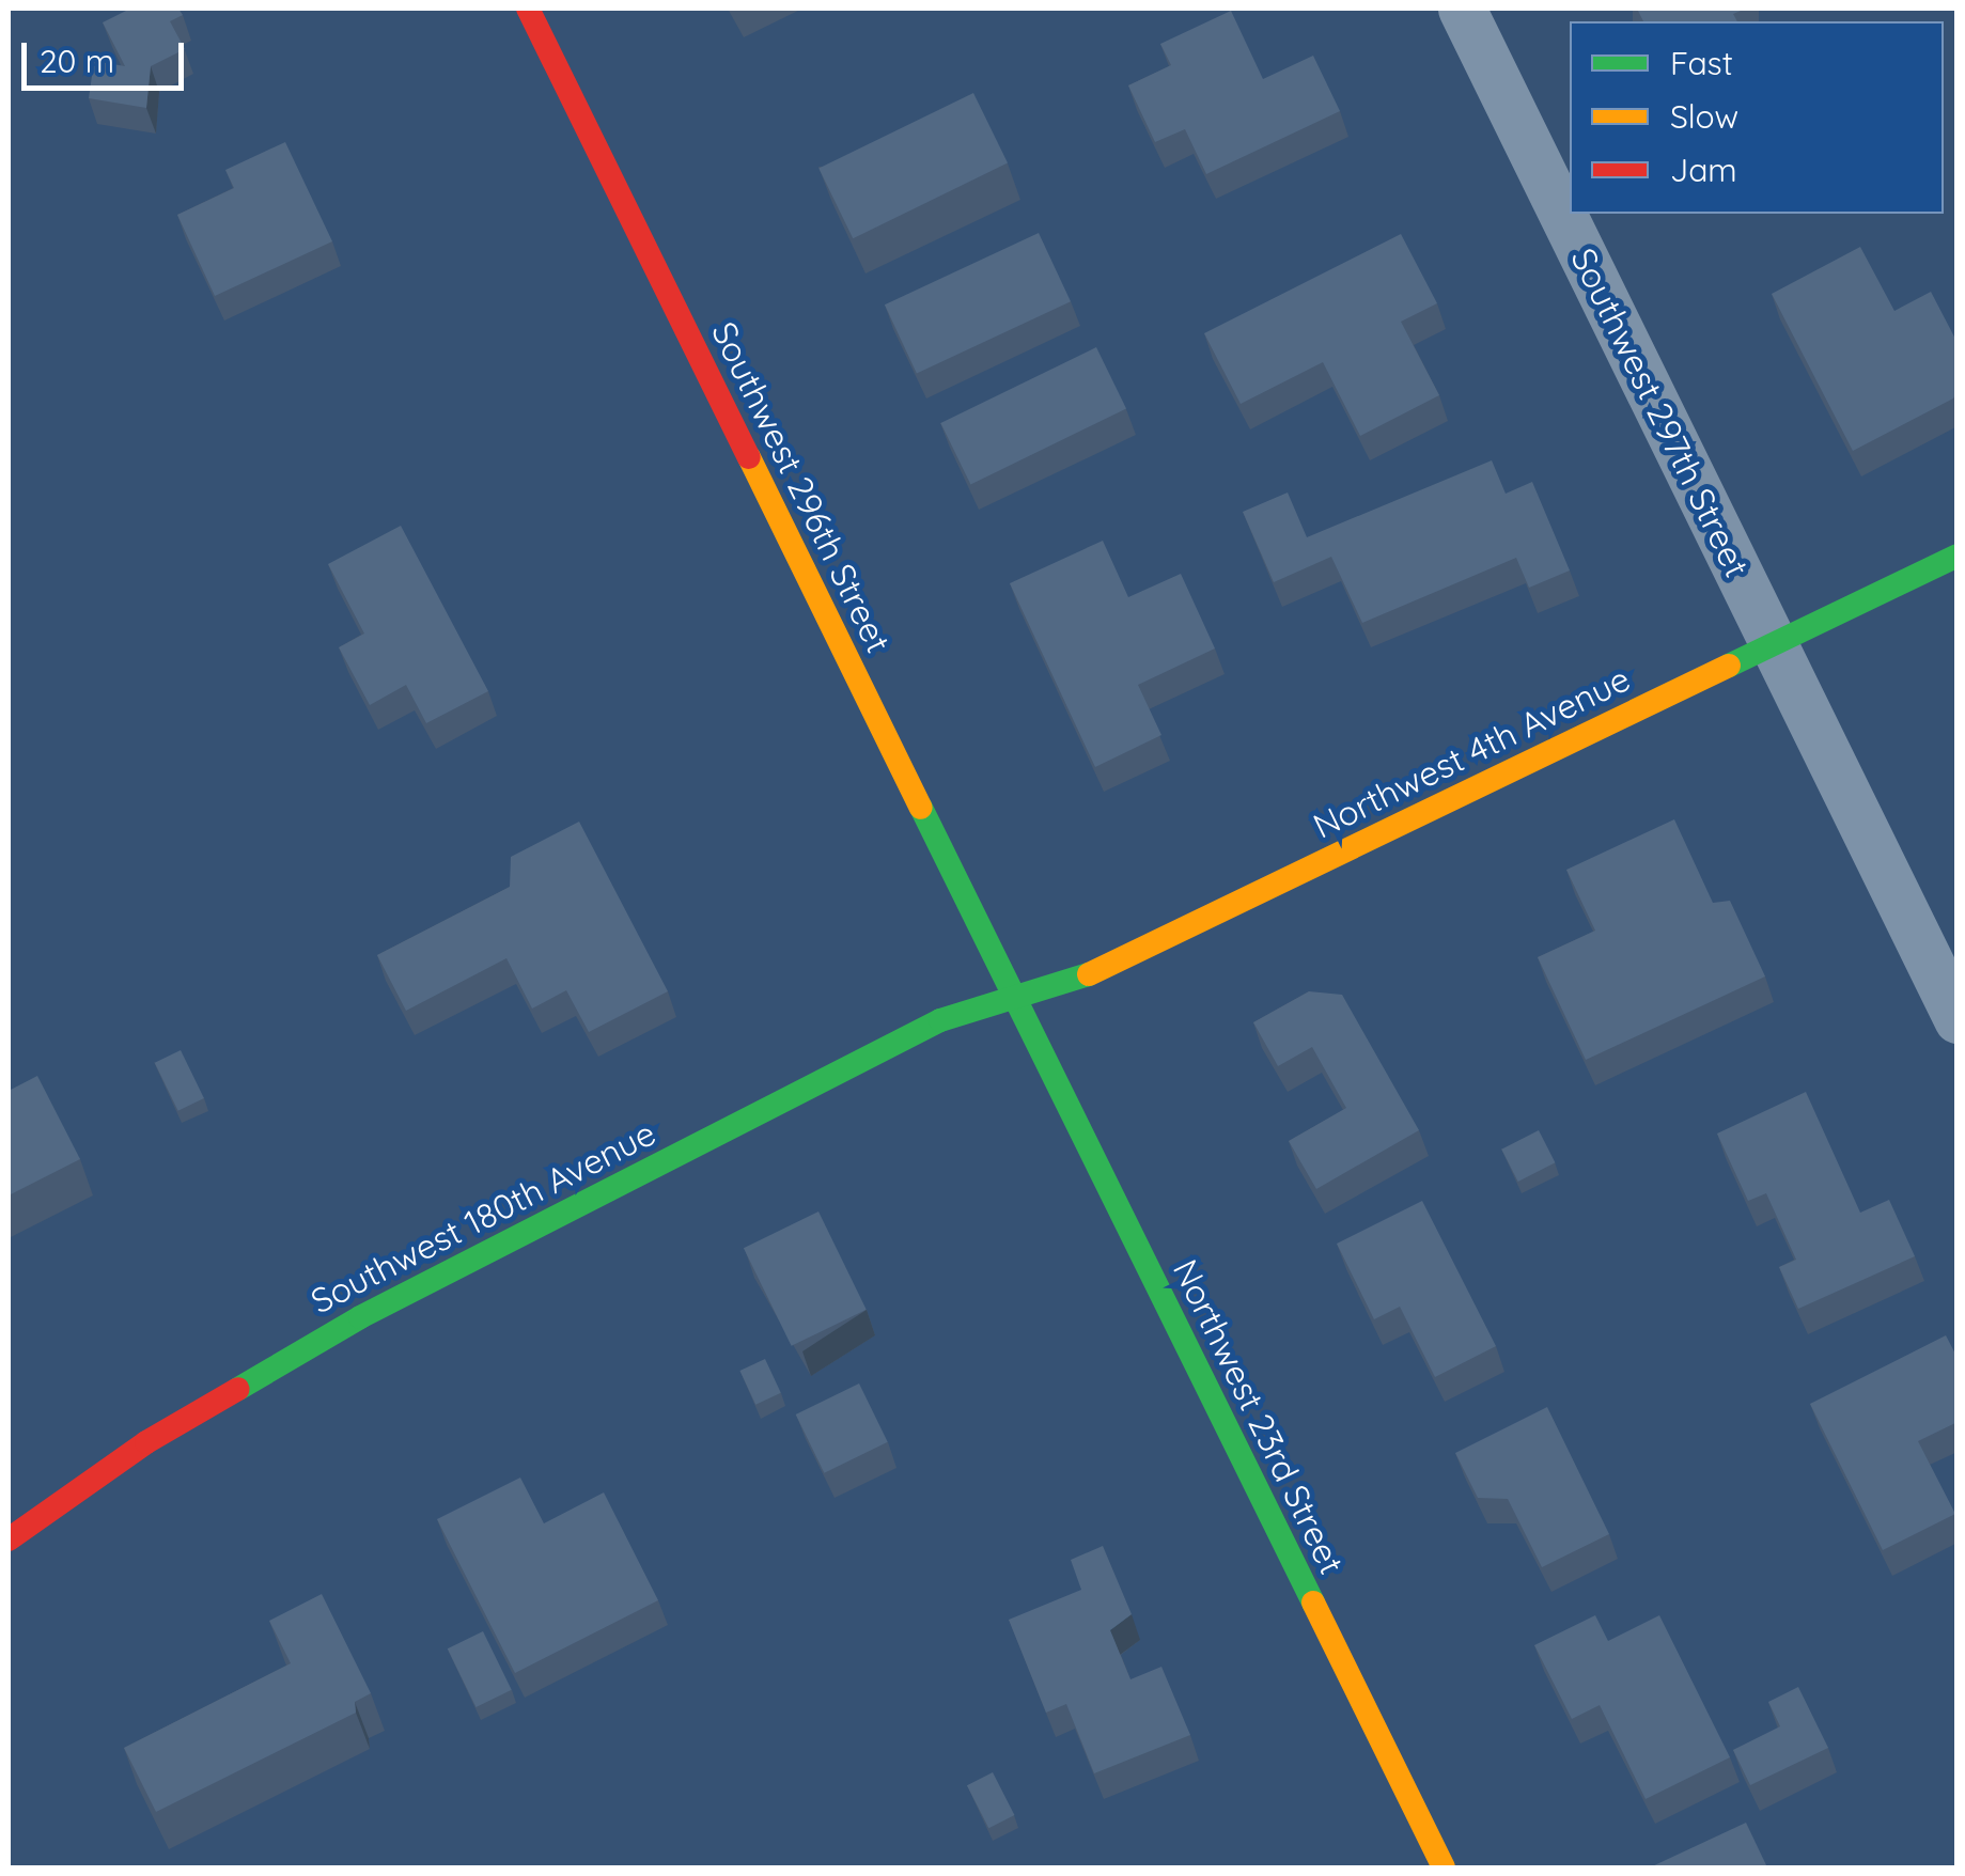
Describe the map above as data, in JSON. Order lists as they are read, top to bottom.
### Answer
{
  "streets": {
    "street": [
      "Southwest 297th Street",
      "Southwest 296th Street",
      "Northwest 4th Avenue",
      "Southwest 180th Avenue",
      "Northwest 23rd Street"
    ]
  },
  "crossings": [
    ["Southwest 297th Street", "Northwest 4th Avenue"],
    ["Southwest 296th Street", "Northwest 4th Avenue"],
    ["Southwest 296th Street", "Southwest 180th Avenue"],
    ["Southwest 296th Street", "Northwest 23rd Street"],
    ["Northwest 4th Avenue", "Southwest 180th Avenue"],
    ["Northwest 4th Avenue", "Northwest 23rd Street"],
    ["Southwest 180th Avenue", "Northwest 23rd Street"]
  ],
  "legend": ["Fast", "Slow", "Jam"],
  "scale_bar": "20 m"
}
